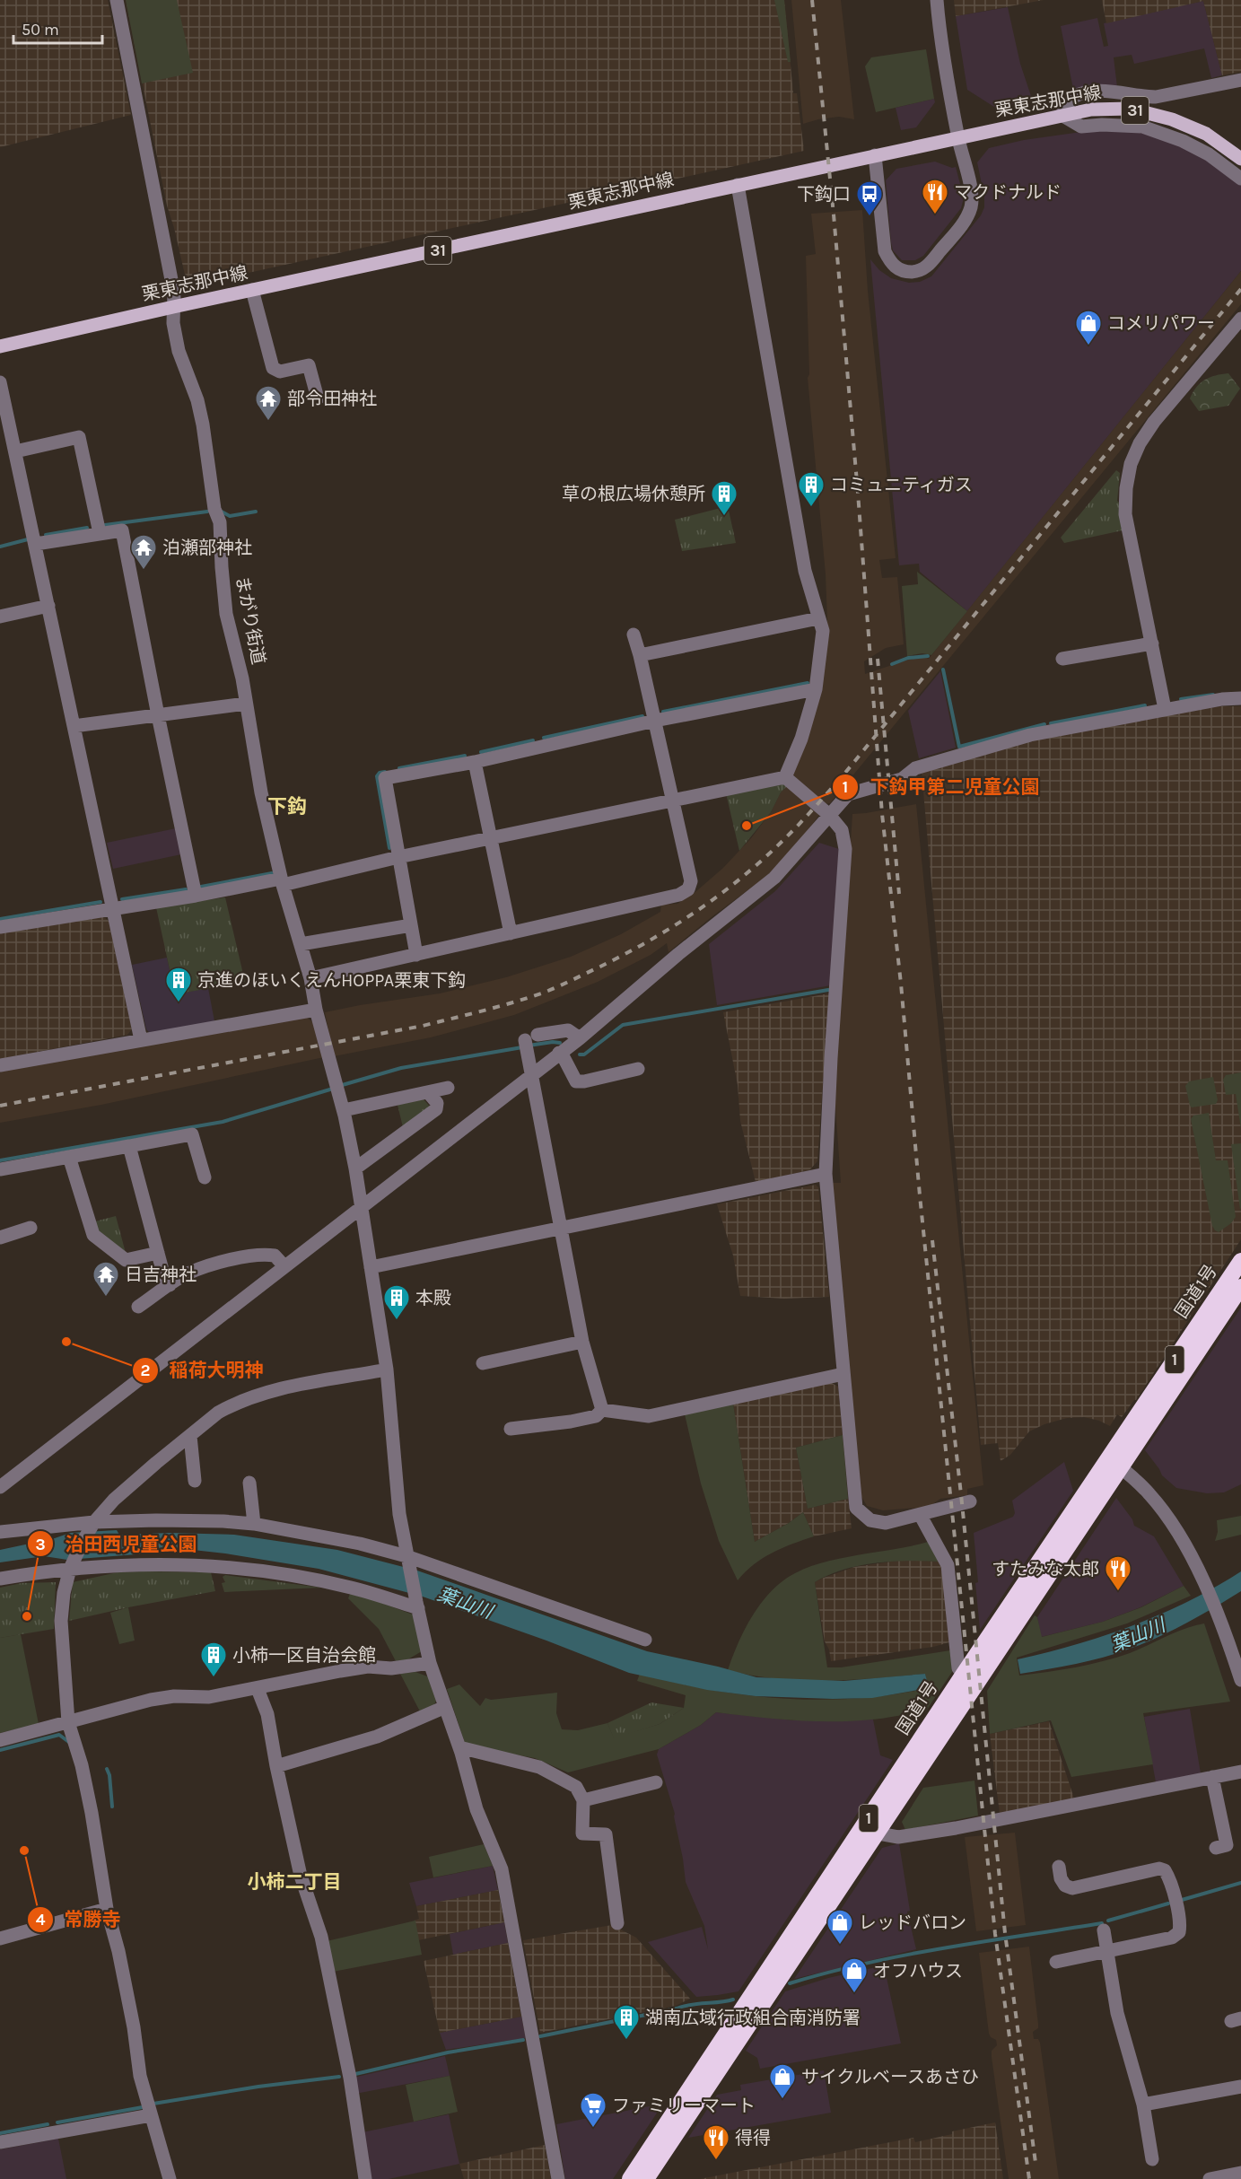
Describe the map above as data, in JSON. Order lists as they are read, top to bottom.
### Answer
{
  "streets": {
    "highway": ["国道1号", "1"],
    "main road": ["栗東志那中線", "31"],
    "street": ["まがり街道"]
  },
  "crossings": [
    ["栗東志那中線", "まがり街道"]
  ],
  "districts": ["下鈎", "小柿二丁目"],
  "water": ["葉山川"],
  "places": {
    "restaurant": ["マクドナルド", "すたみな太郎", "得得"],
    "bus stop": ["下鈎口"],
    "shop": [
      "コメリパワー",
      "レッドバロン",
      "オフハウス",
      "サイクルベースあさひ"
    ],
    "temple": ["部令田神社", "泊瀬部神社", "日吉神社"],
    "building": [
      "コミュニティガス",
      "草の根広場休憩所",
      "京進のほいくえんHOPPA栗東下鈎",
      "本殿",
      "小柿一区自治会館",
      "湖南広域行政組合南消防署"
    ],
    "other": [
      "下鈎甲第二児童公園",
      "稲荷大明神",
      "治田西児童公園",
      "常勝寺"
    ],
    "supermarket": ["ファミリーマート"]
  },
  "scale_bar": "50 m"
}
